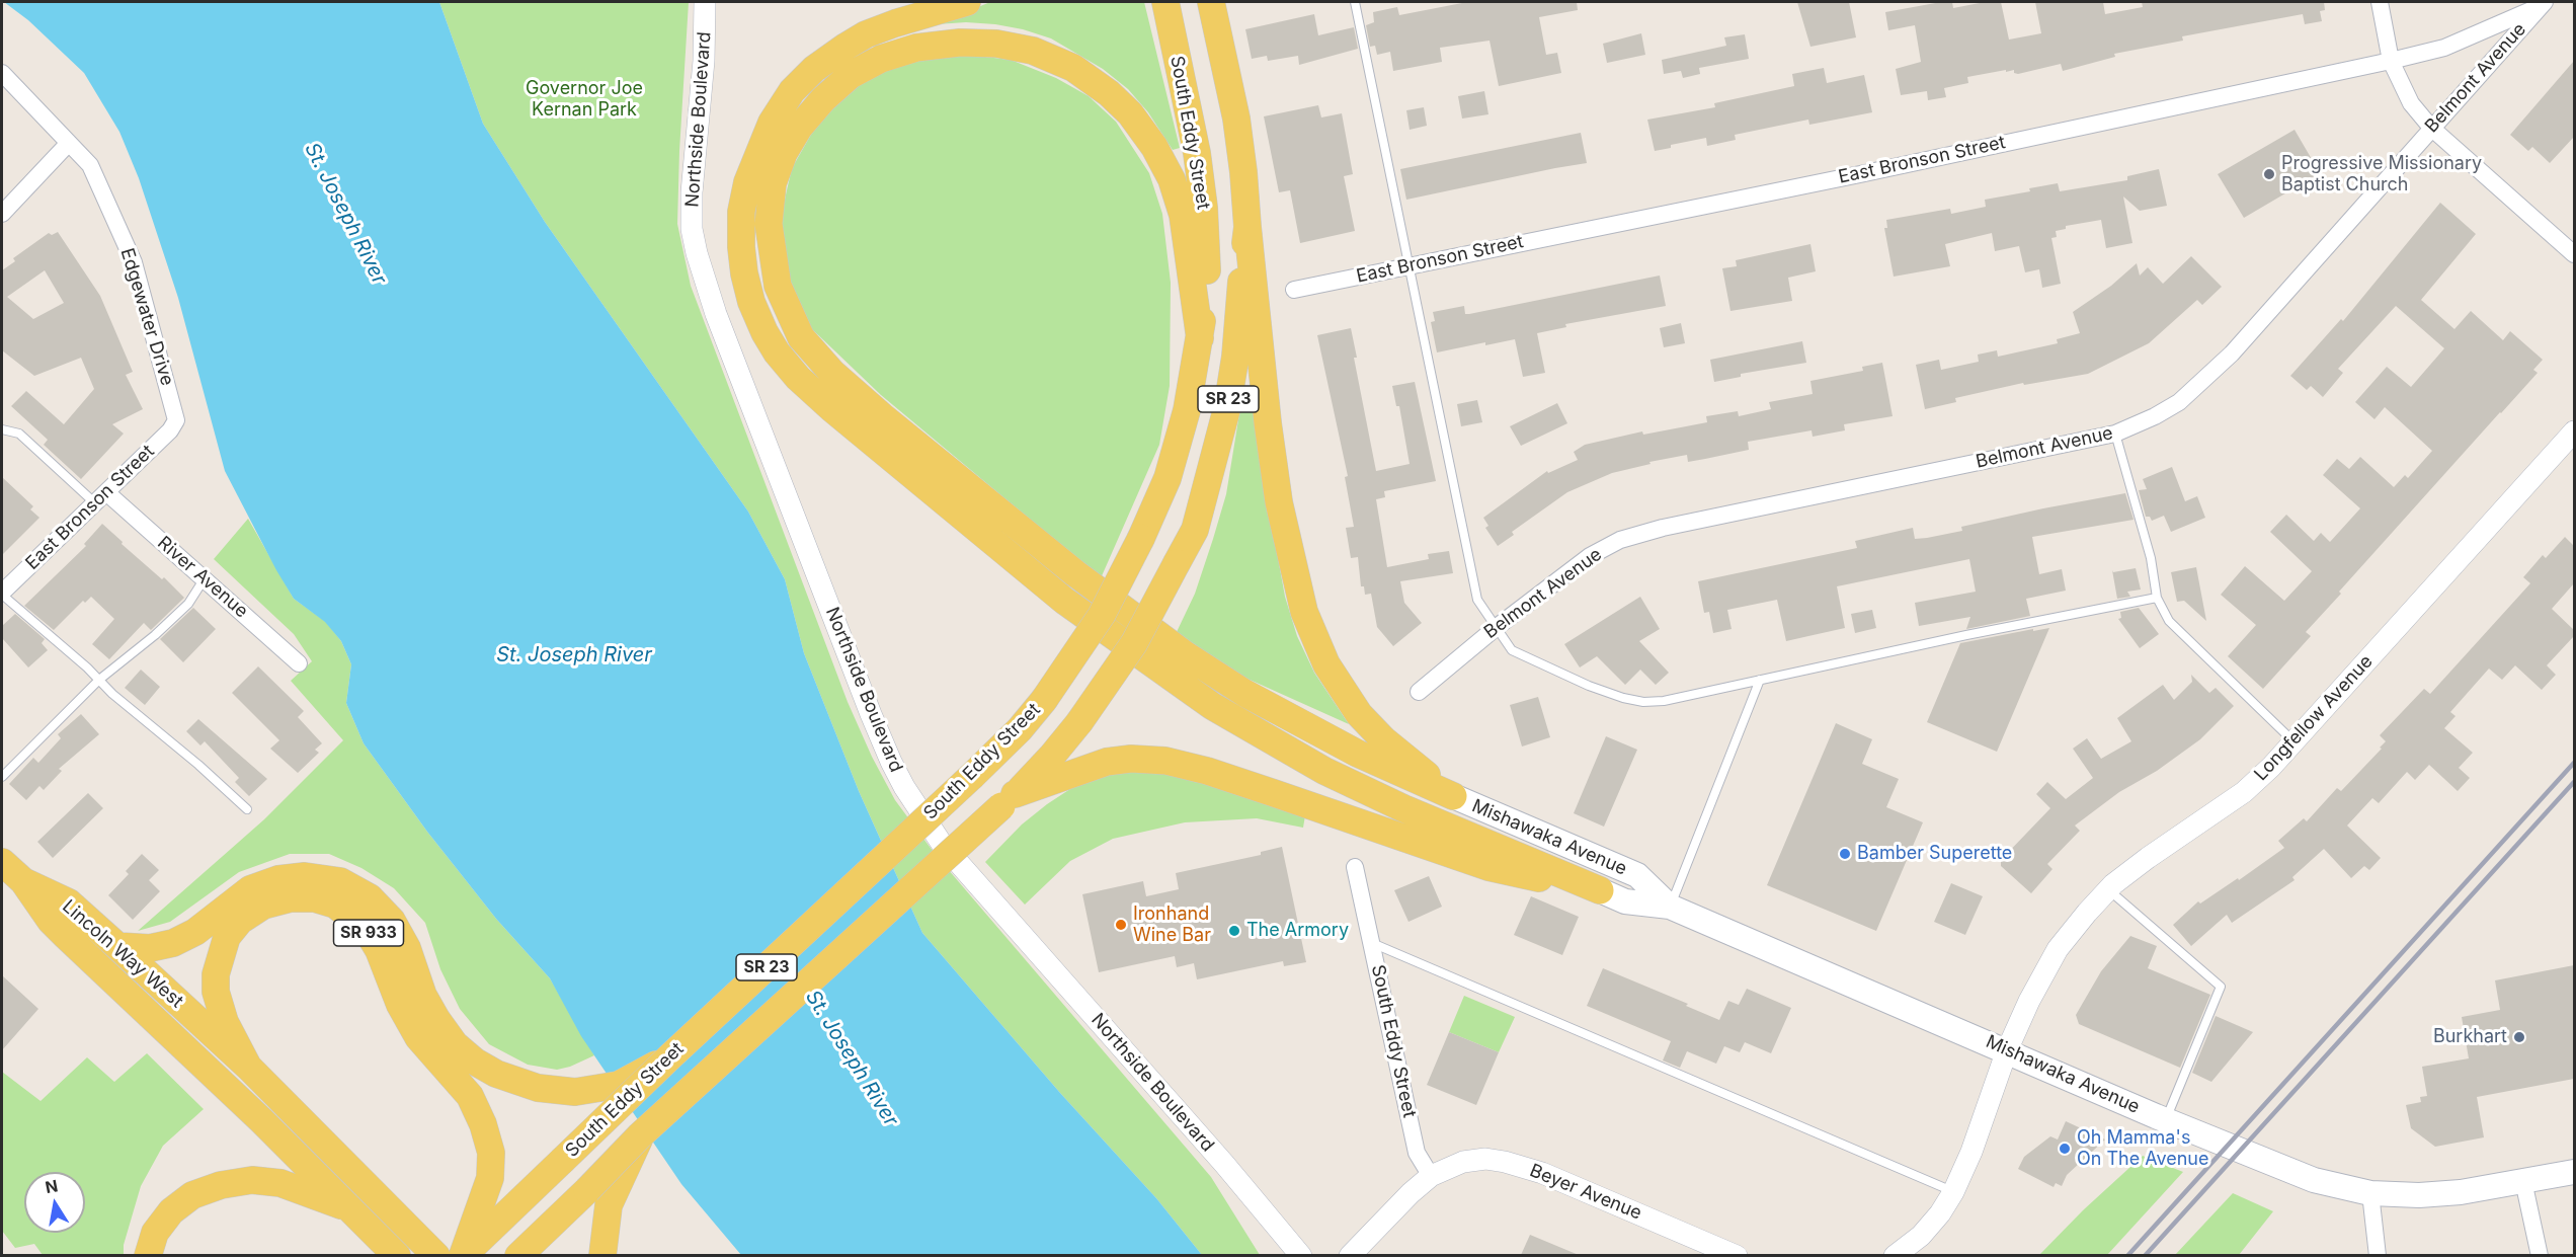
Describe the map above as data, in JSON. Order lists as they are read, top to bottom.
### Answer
{
  "streets": {
    "main road": [
      "South Eddy Street",
      "SR 23",
      "Mishawaka Avenue",
      "SR 933",
      "Lincoln Way West"
    ],
    "street": [
      "Belmont Avenue",
      "Northside Boulevard",
      "East Bronson Street",
      "Edgewater Drive",
      "River Avenue",
      "Longfellow Avenue",
      "Beyer Avenue"
    ]
  },
  "crossings": [
    ["Belmont Avenue", "East Bronson Street"],
    ["South Eddy Street", "SR 933"],
    ["South Eddy Street", "Beyer Avenue"],
    ["East Bronson Street", "Edgewater Drive"],
    ["East Bronson Street", "River Avenue"],
    ["Longfellow Avenue", "Mishawaka Avenue"],
    ["SR 933", "Lincoln Way West"]
  ],
  "water": ["St. Joseph River"],
  "parks": ["Governor Joe Kernan Park"],
  "places": [
    "Progressive Missionary Baptist Church",
    "Bamber Superette",
    "Ironhand Wine Bar",
    "The Armory",
    "Burkhart",
    "Oh Mamma's On The Avenue"
  ],
  "north": "top"
}
